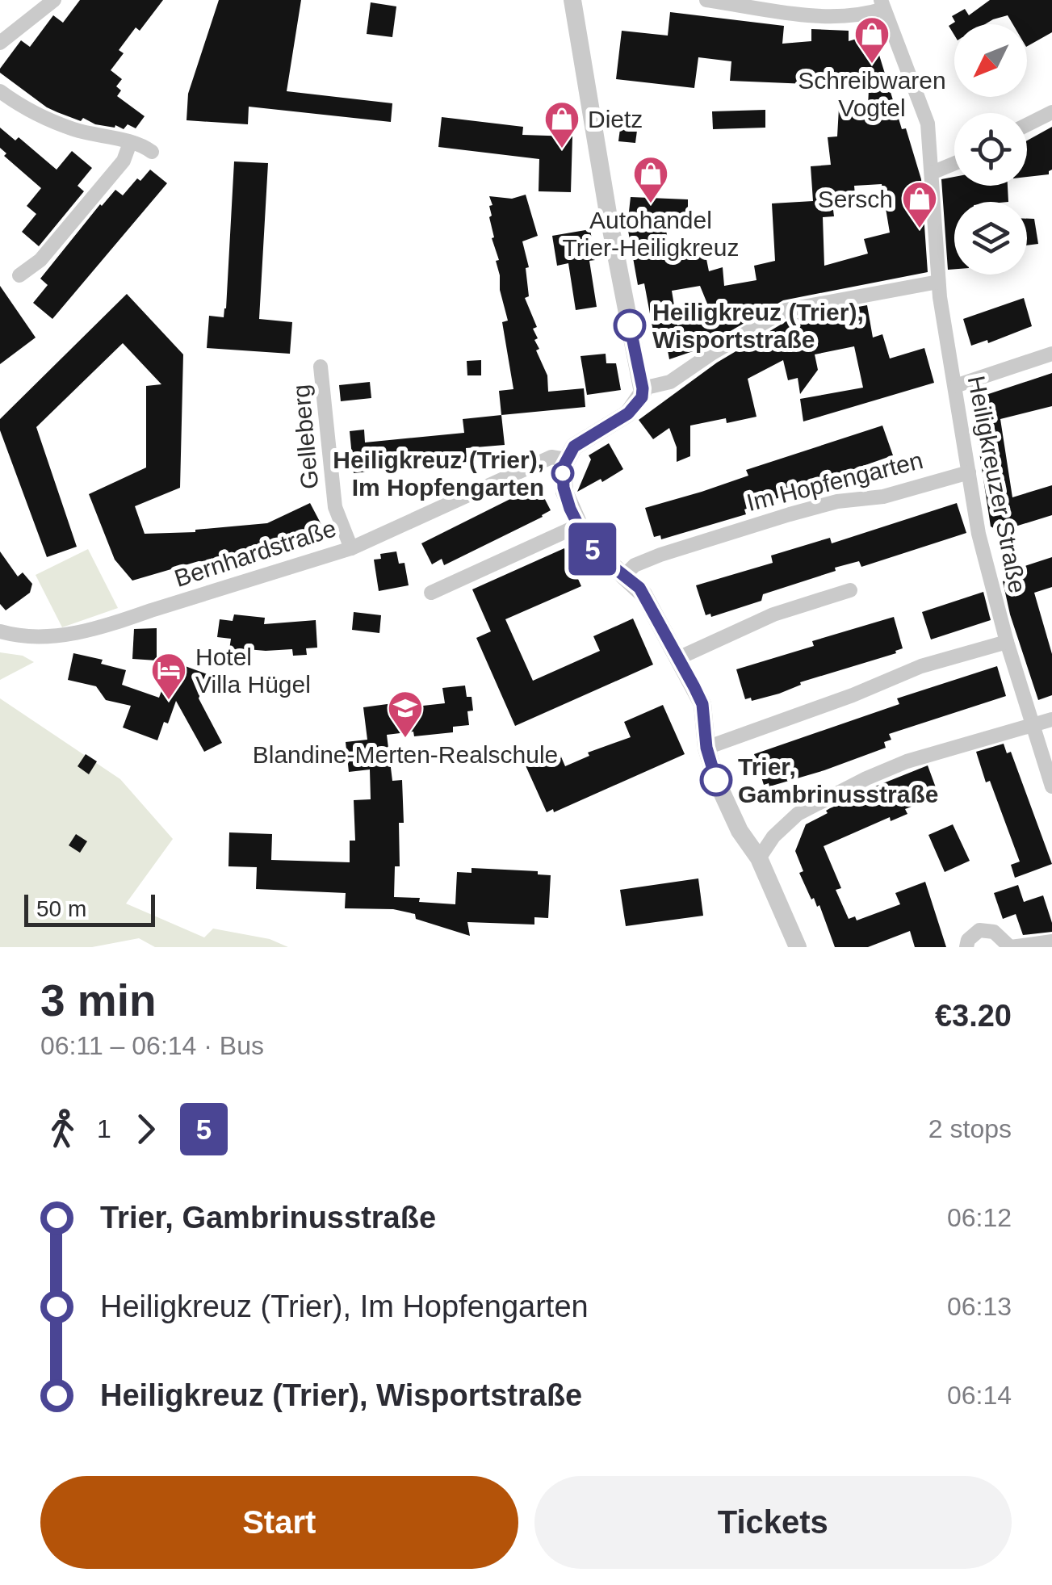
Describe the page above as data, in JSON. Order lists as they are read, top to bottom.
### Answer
{
  "streets": {
    "street": [
      "Gelleberg",
      "Im Hopfengarten",
      "Heiligkreuzer Straße",
      "Bernhardstraße"
    ]
  },
  "crossings": [
    ["Gelleberg", "Bernhardstraße"],
    ["Im Hopfengarten", "Heiligkreuzer Straße"]
  ],
  "places": {
    "shop": [
      "Schreibwaren Vogtel",
      "Dietz",
      "Autohandel Trier-Heiligkreuz",
      "Sersch"
    ],
    "other": ["Heiligkreuz (Trier), Wisportstraße", "Heiligkreuz (Trier), Im Hopfengarten", "Trier, Gambrinusstraße"],
    "hotel": ["Hotel Villa Hügel"],
    "school or university": ["Blandine-Merten-Realschule"]
  },
  "lines": ["bus line 5"],
  "scale_bar": "50 m",
  "north": "bottom left",
  "page": {
    "on_map": "5",
    "scale": "50 m",
    "heading": ["3 min", "06:11 – 06:14 · Bus", "€3.20"],
    "legs": ["1", "5", "2 stops"],
    "list": [
      {
        "name": "Trier, Gambrinusstraße",
        "value": "06:12"
      },
      {
        "name": "Heiligkreuz (Trier), Im Hopfengarten",
        "value": "06:13"
      },
      {
        "name": "Heiligkreuz (Trier), Wisportstraße",
        "value": "06:14"
      }
    ],
    "buttons": ["Start", "Tickets"]
  }
}
